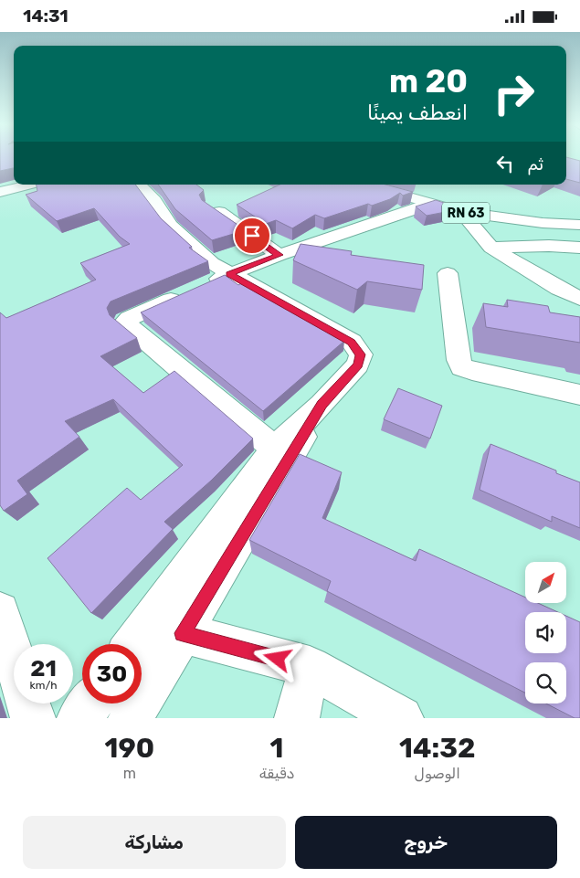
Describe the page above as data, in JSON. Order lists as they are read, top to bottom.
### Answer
{
  "streets": {
    "street": ["RN 63"]
  },
  "north": "top right",
  "page": {
    "status": "14:31",
    "turn": ["20 m", "انعطف يمينًا"],
    "then": "ثم",
    "speed": "21 km/h",
    "limit": "30",
    "eta": [
      "14:32",
      "الوصول",
      "1",
      "دقيقة",
      "190",
      "m"
    ],
    "buttons": ["خروج", "مشاركة"]
  }
}
